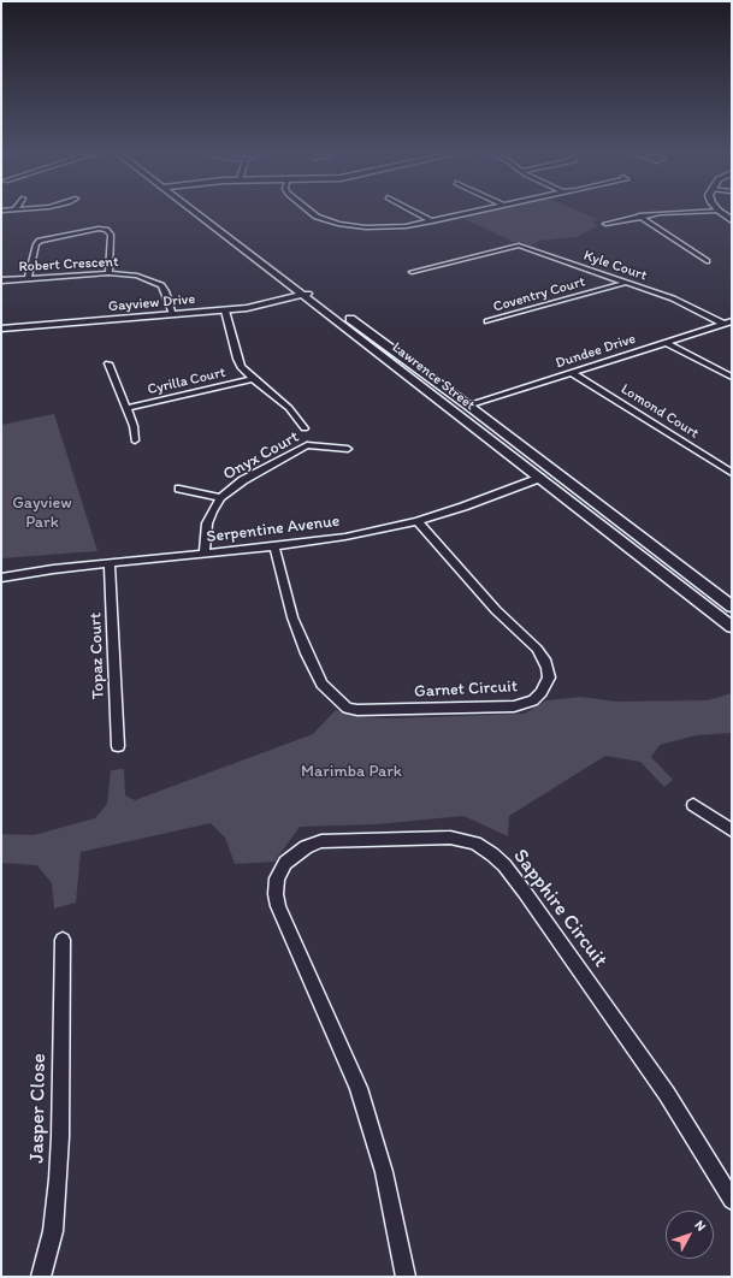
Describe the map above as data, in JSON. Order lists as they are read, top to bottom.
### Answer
{
  "streets": {
    "main road": ["Gayview Drive", "Lawrence Street"],
    "street": [
      "Robert Crescent",
      "Kyle Court",
      "Coventry Court",
      "Dundee Drive",
      "Cyrilla Court",
      "Lomond Court",
      "Onyx Court",
      "Serpentine Avenue",
      "Topaz Court",
      "Garnet Circuit",
      "Sapphire Circuit",
      "Jasper Close"
    ]
  },
  "crossings": [
    ["Robert Crescent", "Gayview Drive"],
    ["Kyle Court", "Coventry Court"],
    ["Kyle Court", "Dundee Drive"],
    ["Gayview Drive", "Lawrence Street"],
    ["Dundee Drive", "Lawrence Street"],
    ["Dundee Drive", "Lomond Court"],
    ["Lawrence Street", "Serpentine Avenue"],
    ["Onyx Court", "Serpentine Avenue"],
    ["Serpentine Avenue", "Topaz Court"],
    ["Serpentine Avenue", "Garnet Circuit"]
  ],
  "parks": ["Gayview Park", "Marimba Park"],
  "north": "top right"
}
